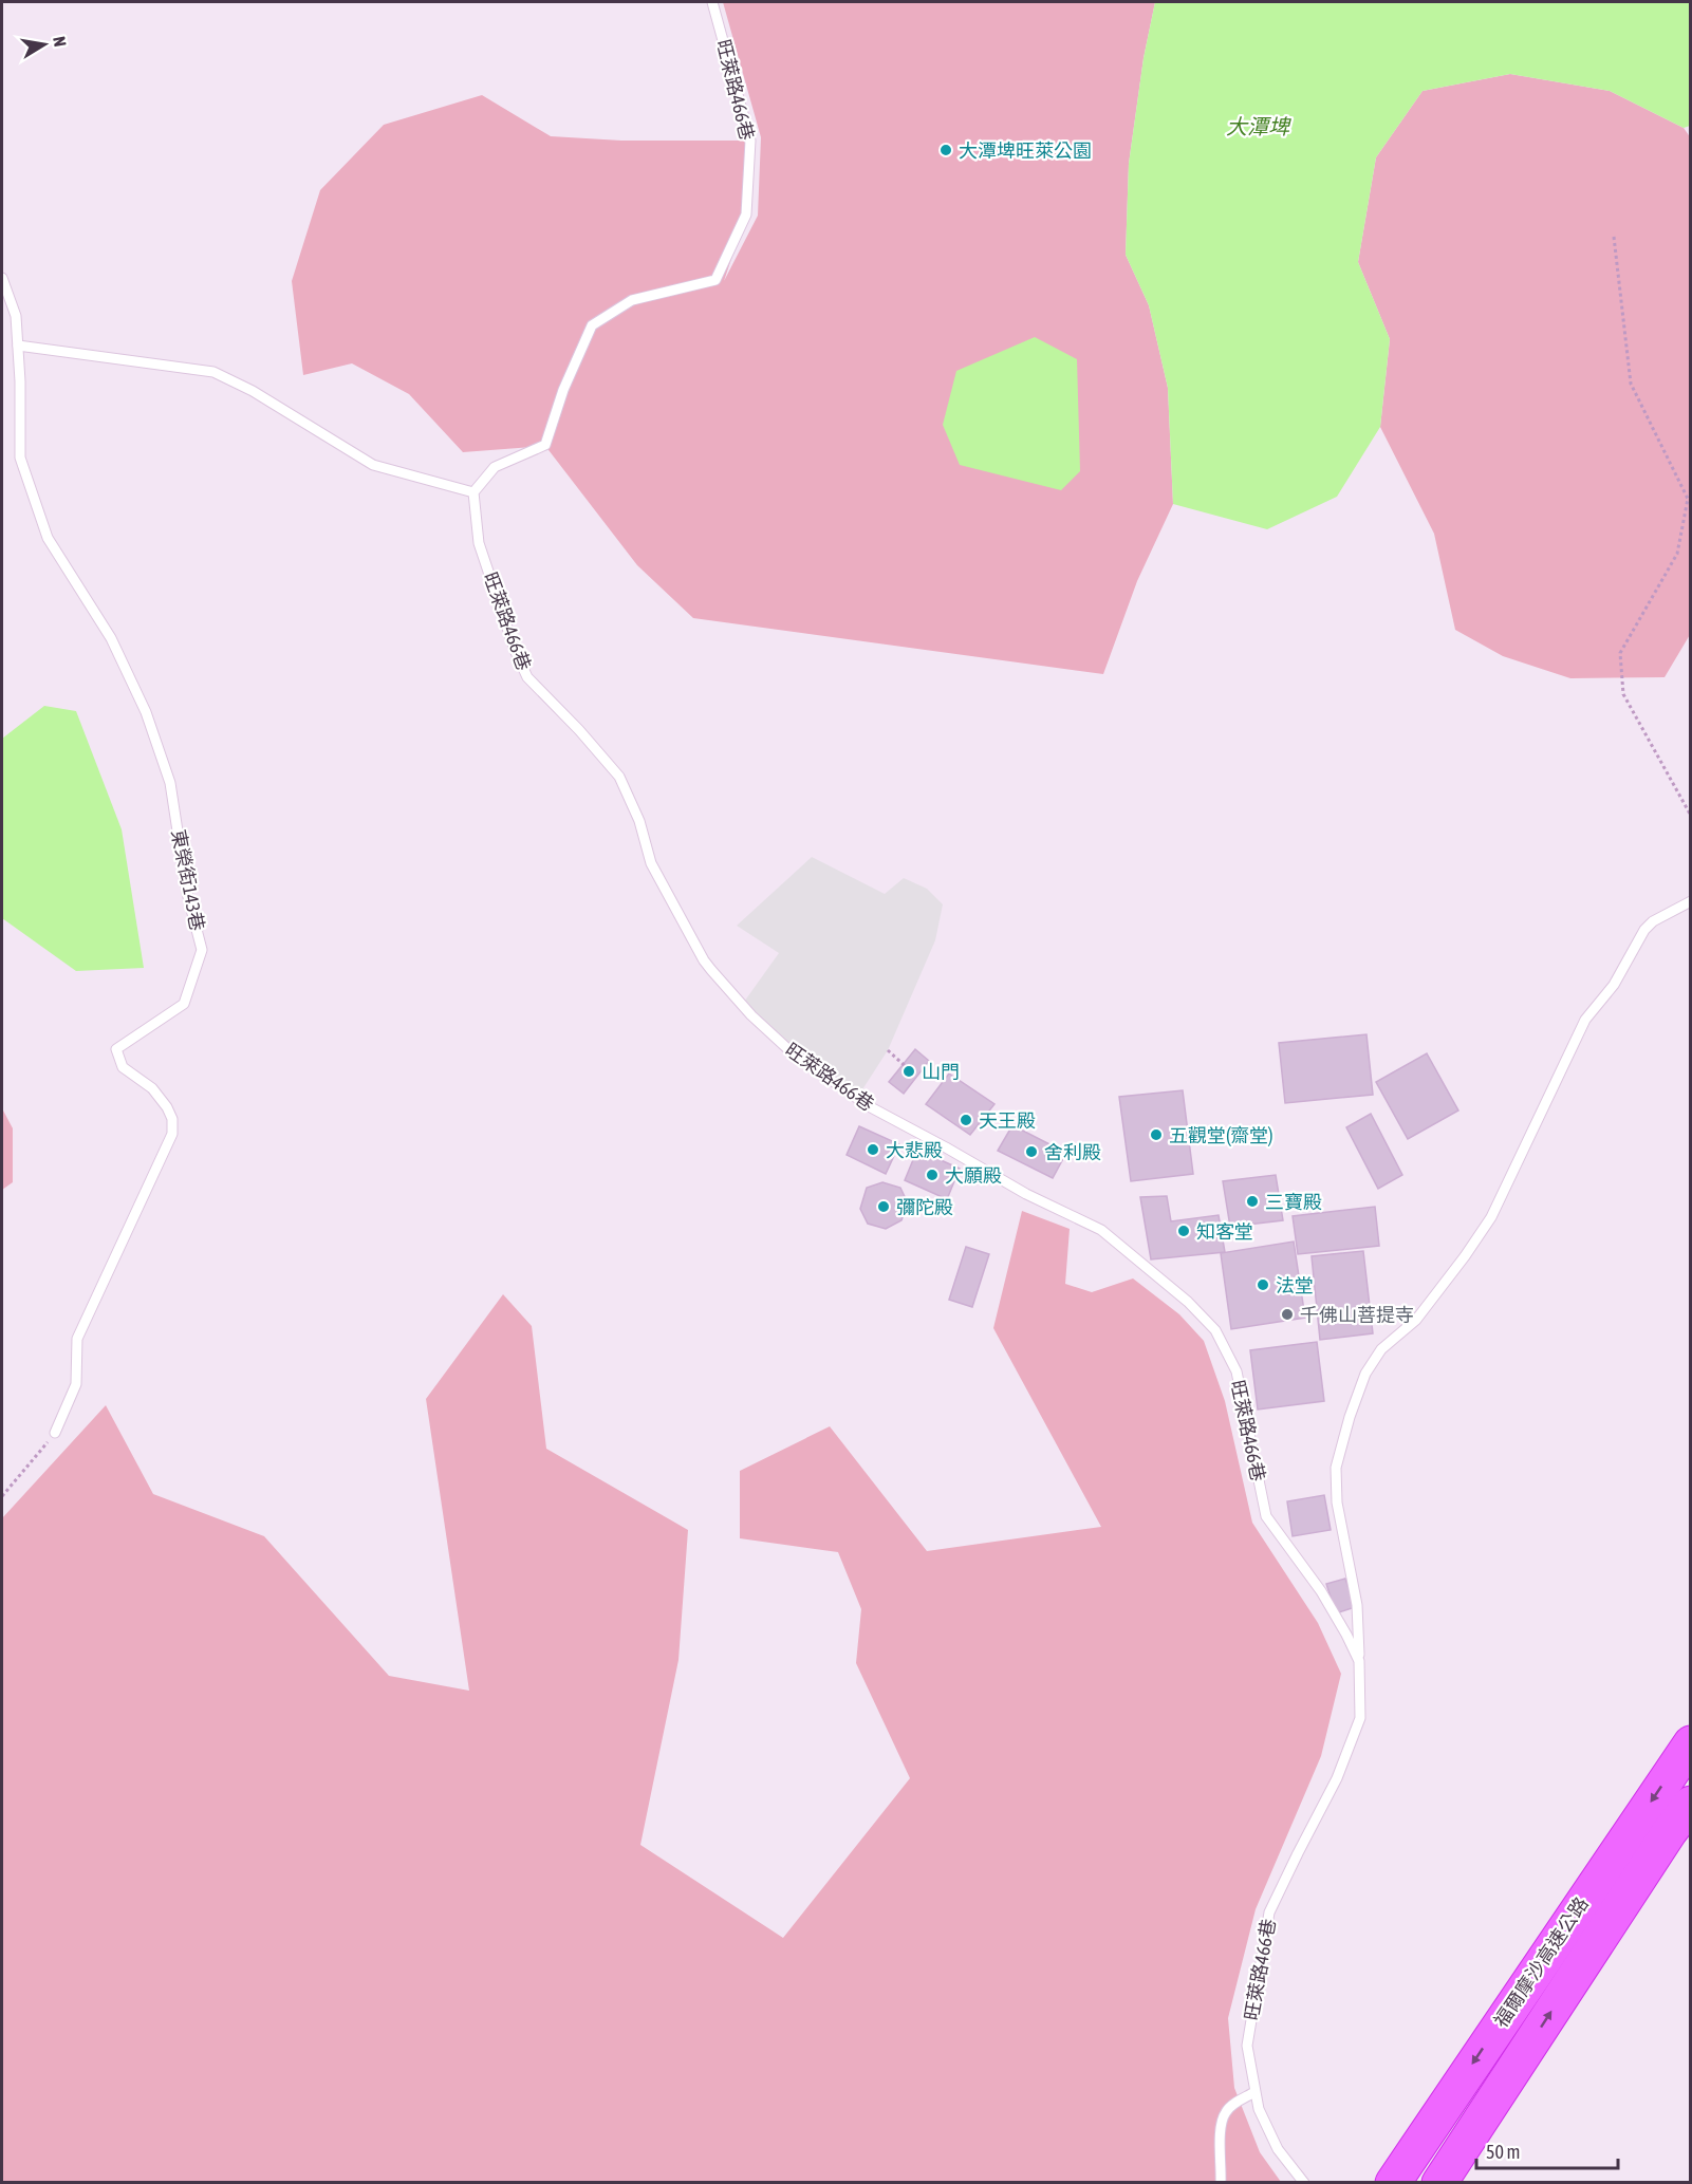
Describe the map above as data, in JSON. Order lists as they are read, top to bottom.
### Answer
{
  "streets": {
    "highway": ["福爾摩沙高速公路"],
    "lane": ["旺萊路466巷", "東榮街143巷"]
  },
  "water": ["大潭埤"],
  "places": [
    "大潭埤旺萊公園",
    "山門",
    "天王殿",
    "五觀堂(齋堂)",
    "大悲殿",
    "舍利殿",
    "大願殿",
    "三寶殿",
    "彌陀殿",
    "知客堂",
    "法堂",
    "千佛山菩提寺"
  ],
  "scale_bar": "50 m",
  "north": "right"
}
